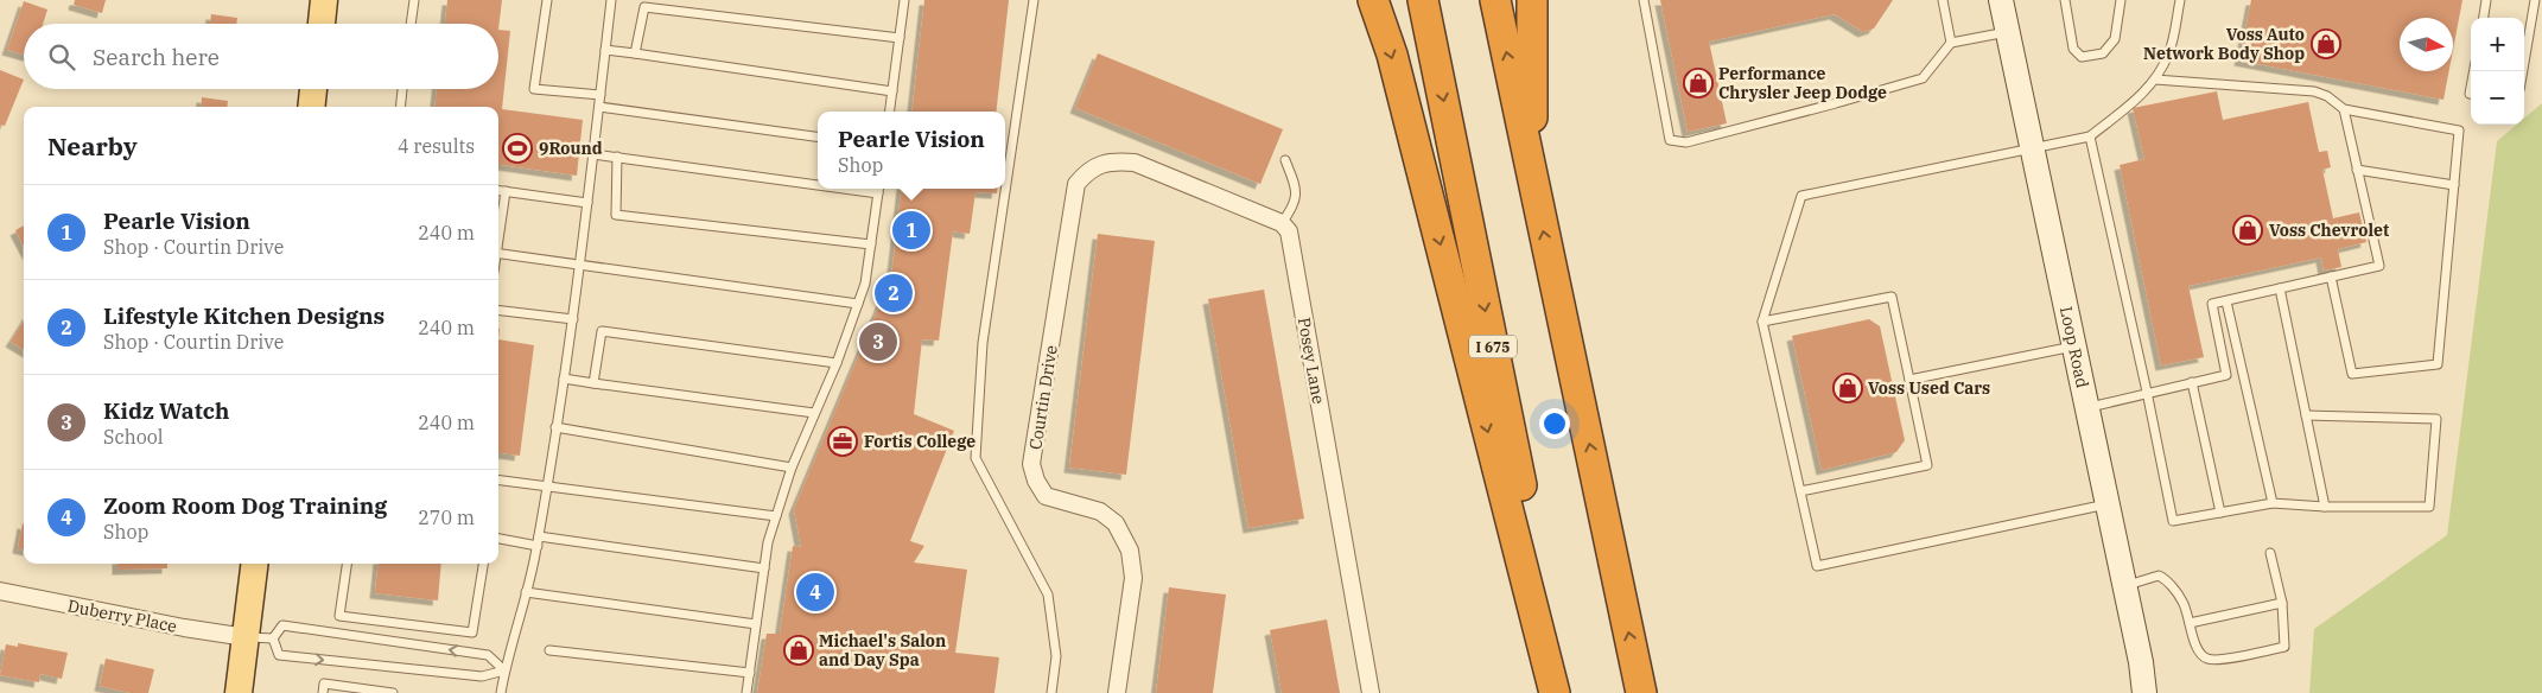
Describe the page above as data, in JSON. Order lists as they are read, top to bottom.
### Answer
{
  "streets": {
    "highway": ["I 675"],
    "street": [
      "Loop Road",
      "Posey Lane",
      "Courtin Drive",
      "Duberry Place"
    ]
  },
  "crossings": [
    ["Posey Lane", "Courtin Drive"]
  ],
  "places": {
    "shop": [
      "Voss Auto Network Body Shop",
      "Performance Chrysler Jeep Dodge",
      "Voss Chevrolet",
      "Voss Used Cars",
      "Michael's Salon and Day Spa"
    ],
    "sports": ["9Round"],
    "office": ["Fortis College"]
  },
  "north": "right",
  "page": {
    "map_buttons": ["+", "−"],
    "search": "Search here",
    "heading": ["Nearby", "4 results"],
    "popup": ["Pearle Vision", "Shop"],
    "list": [
      {
        "mark": "1",
        "name": "Pearle Vision",
        "note": "Shop · Courtin Drive",
        "value": "240 m"
      },
      {
        "mark": "2",
        "name": "Lifestyle Kitchen Designs",
        "note": "Shop · Courtin Drive",
        "value": "240 m"
      },
      {
        "mark": "3",
        "name": "Kidz Watch",
        "note": "School",
        "value": "240 m"
      },
      {
        "mark": "4",
        "name": "Zoom Room Dog Training",
        "note": "Shop",
        "value": "270 m"
      }
    ],
    "pins": [
      "1",
      "2",
      "3",
      "4"
    ]
  }
}
